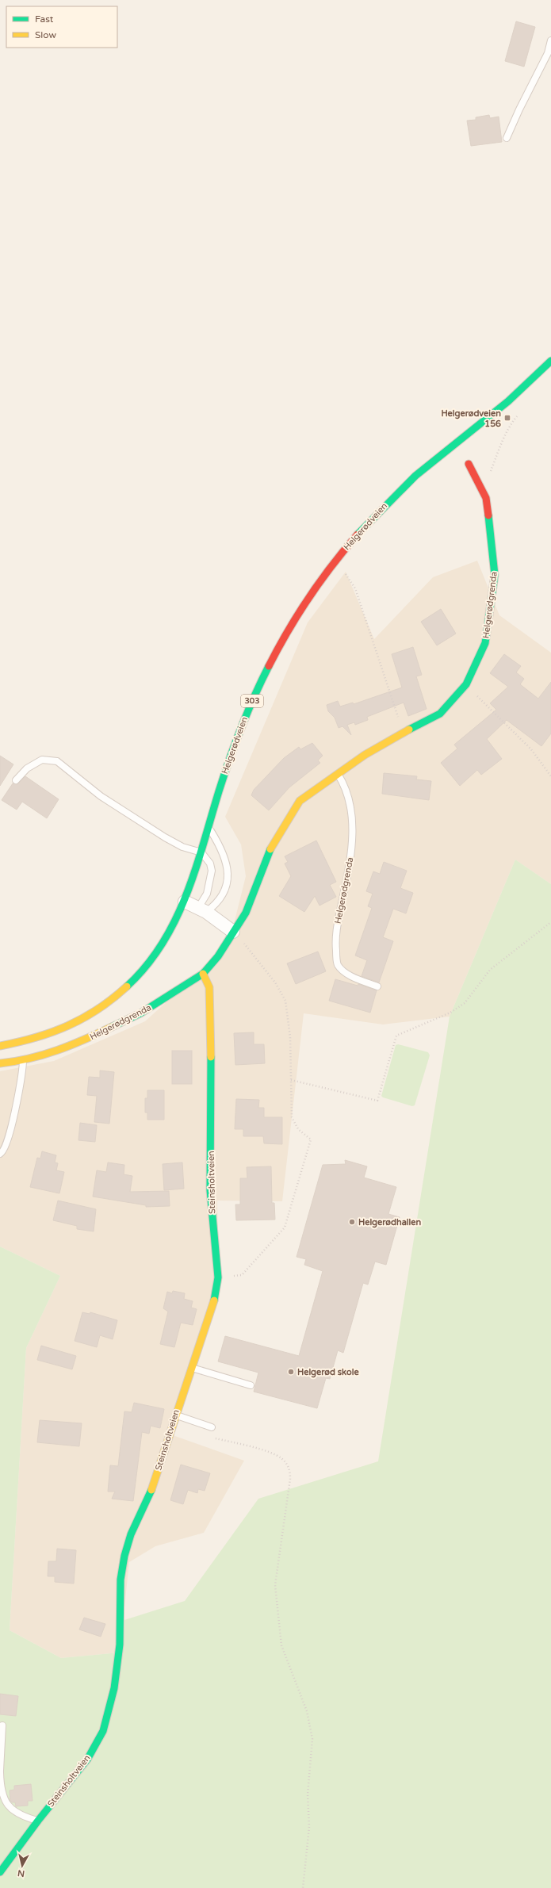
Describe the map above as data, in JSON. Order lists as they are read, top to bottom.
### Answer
{
  "streets": {
    "street": [
      "Helgerødveien",
      "Helgerødgrenda",
      "303",
      "Steinsholtveien"
    ]
  },
  "crossings": [
    ["Helgerødgrenda", "Steinsholtveien"]
  ],
  "places": {
    "transit": ["Helgerødveien 156"],
    "other": ["Helgerødhallen", "Helgerød skole"]
  },
  "legend": ["Fast", "Slow"],
  "north": "bottom"
}
